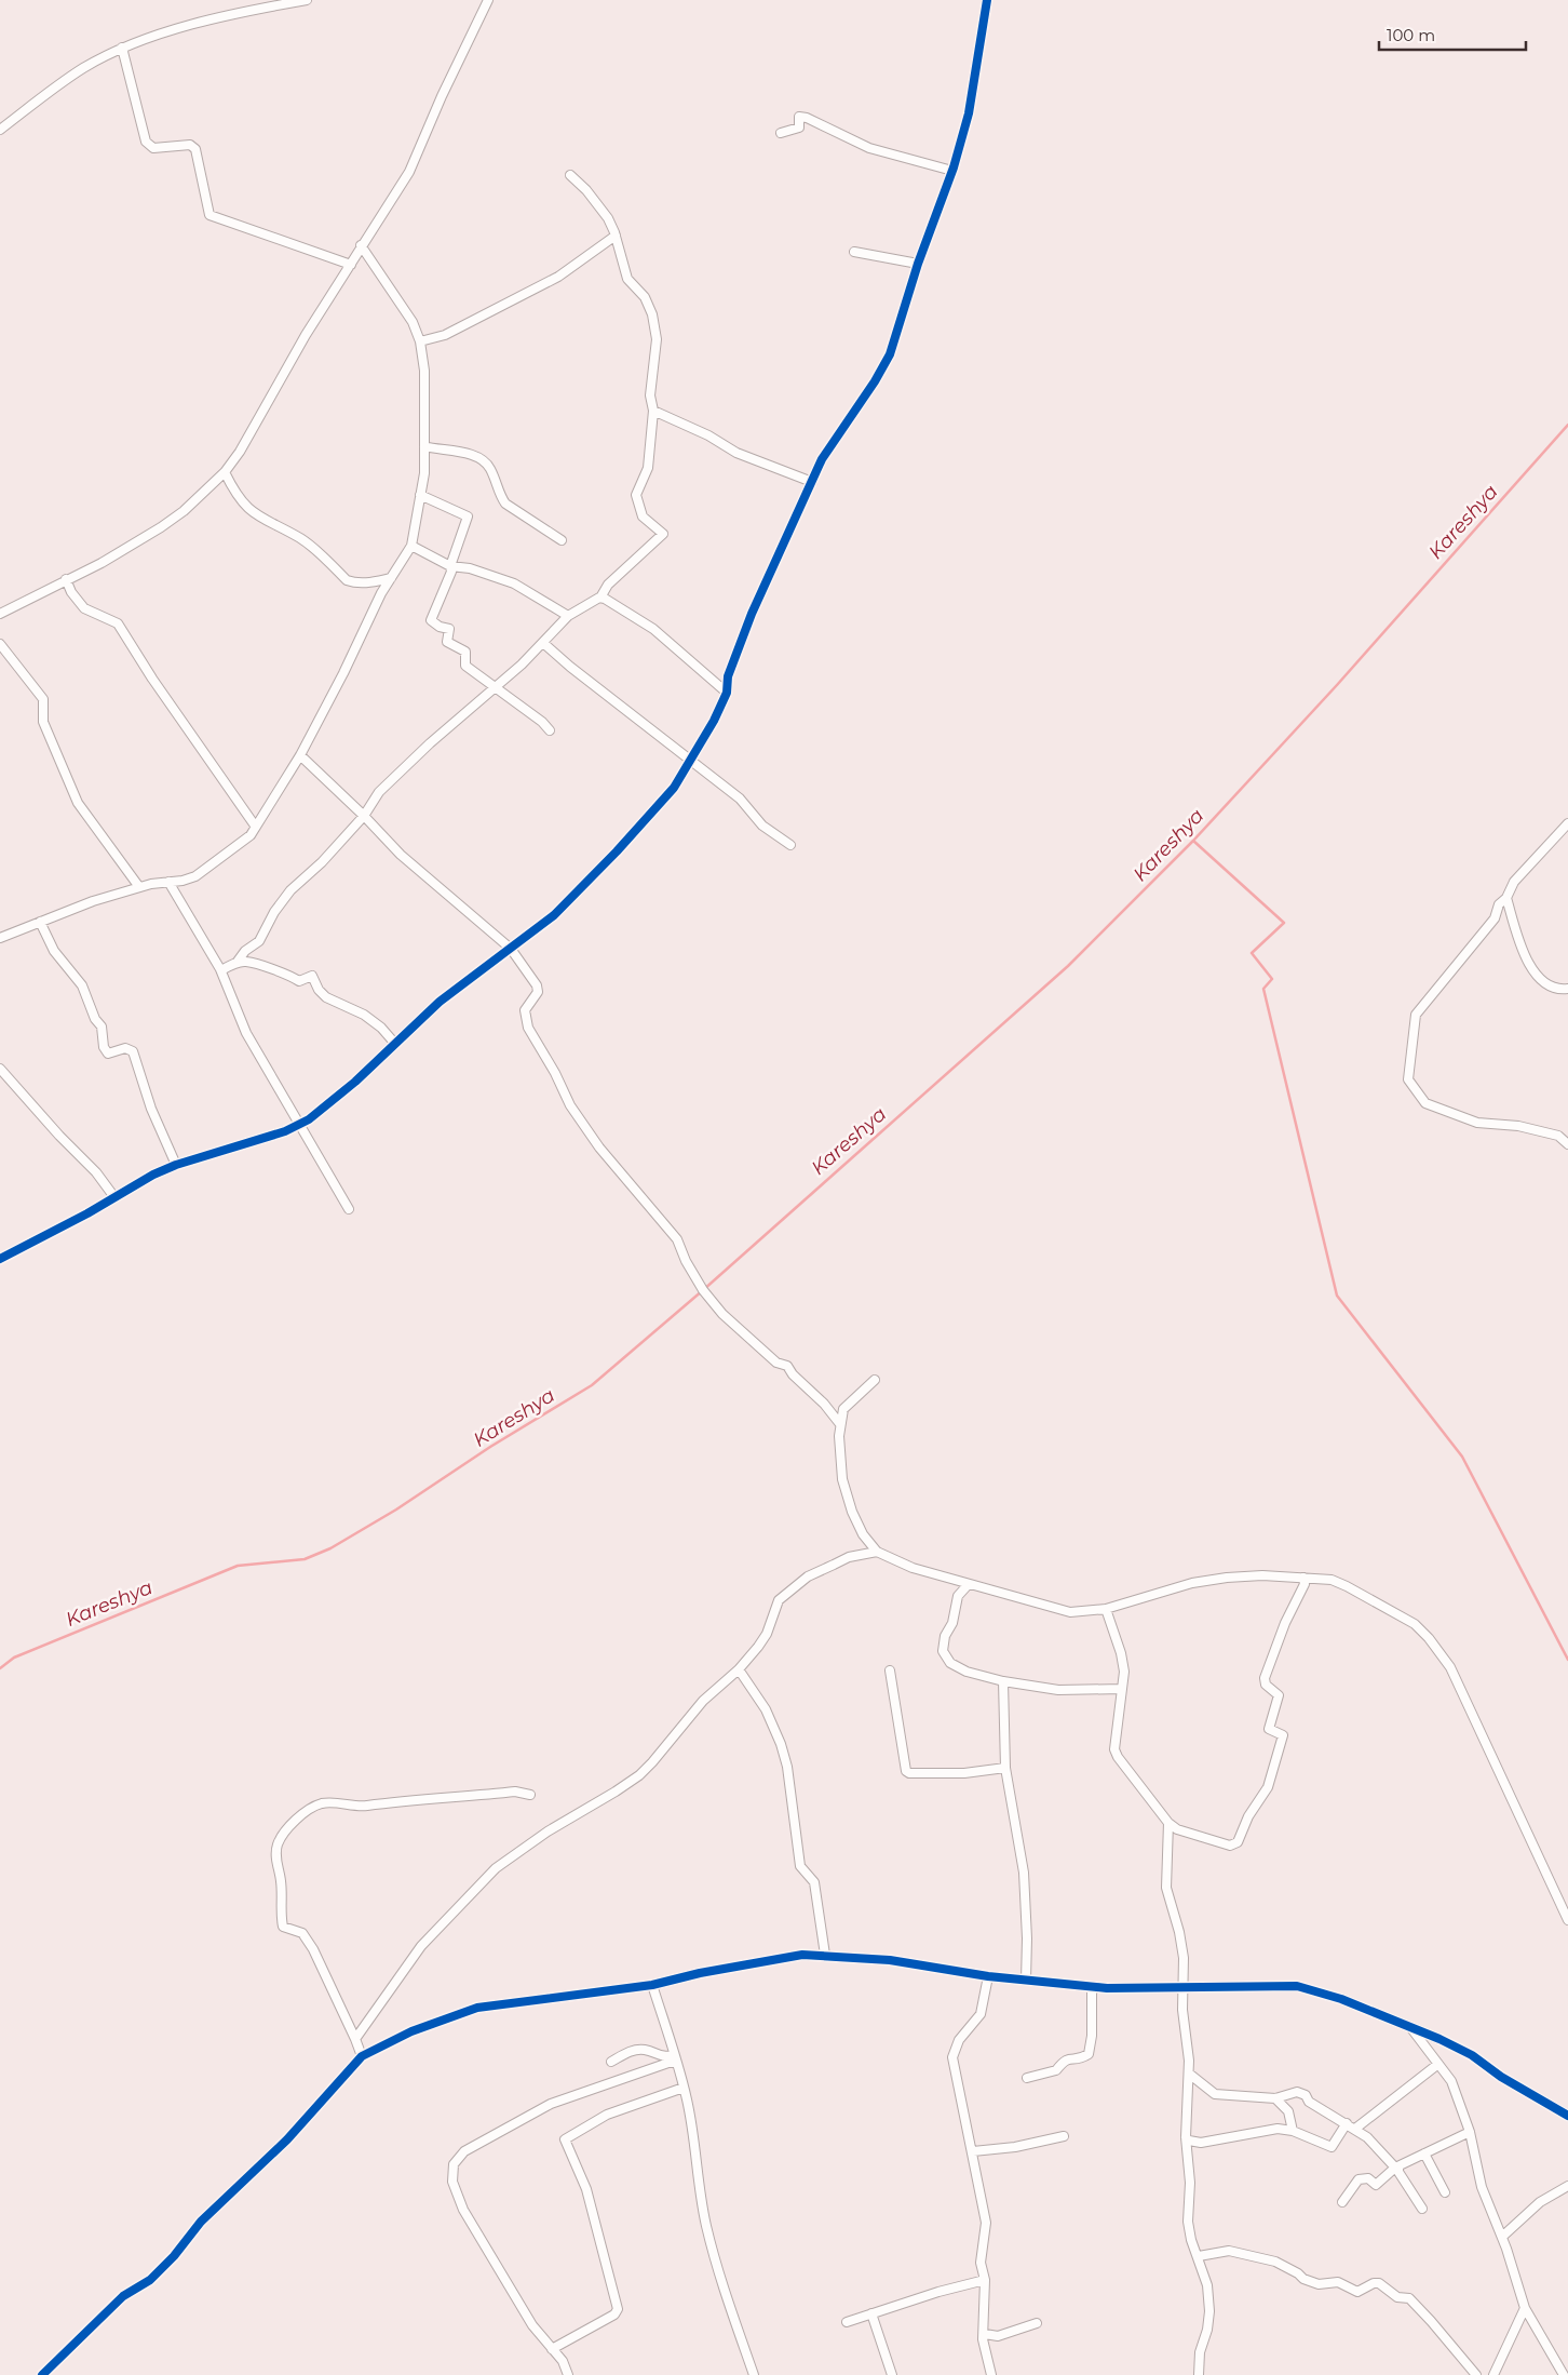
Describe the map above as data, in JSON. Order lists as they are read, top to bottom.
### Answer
{
  "water": ["Kareshya"],
  "scale_bar": "100 m"
}
